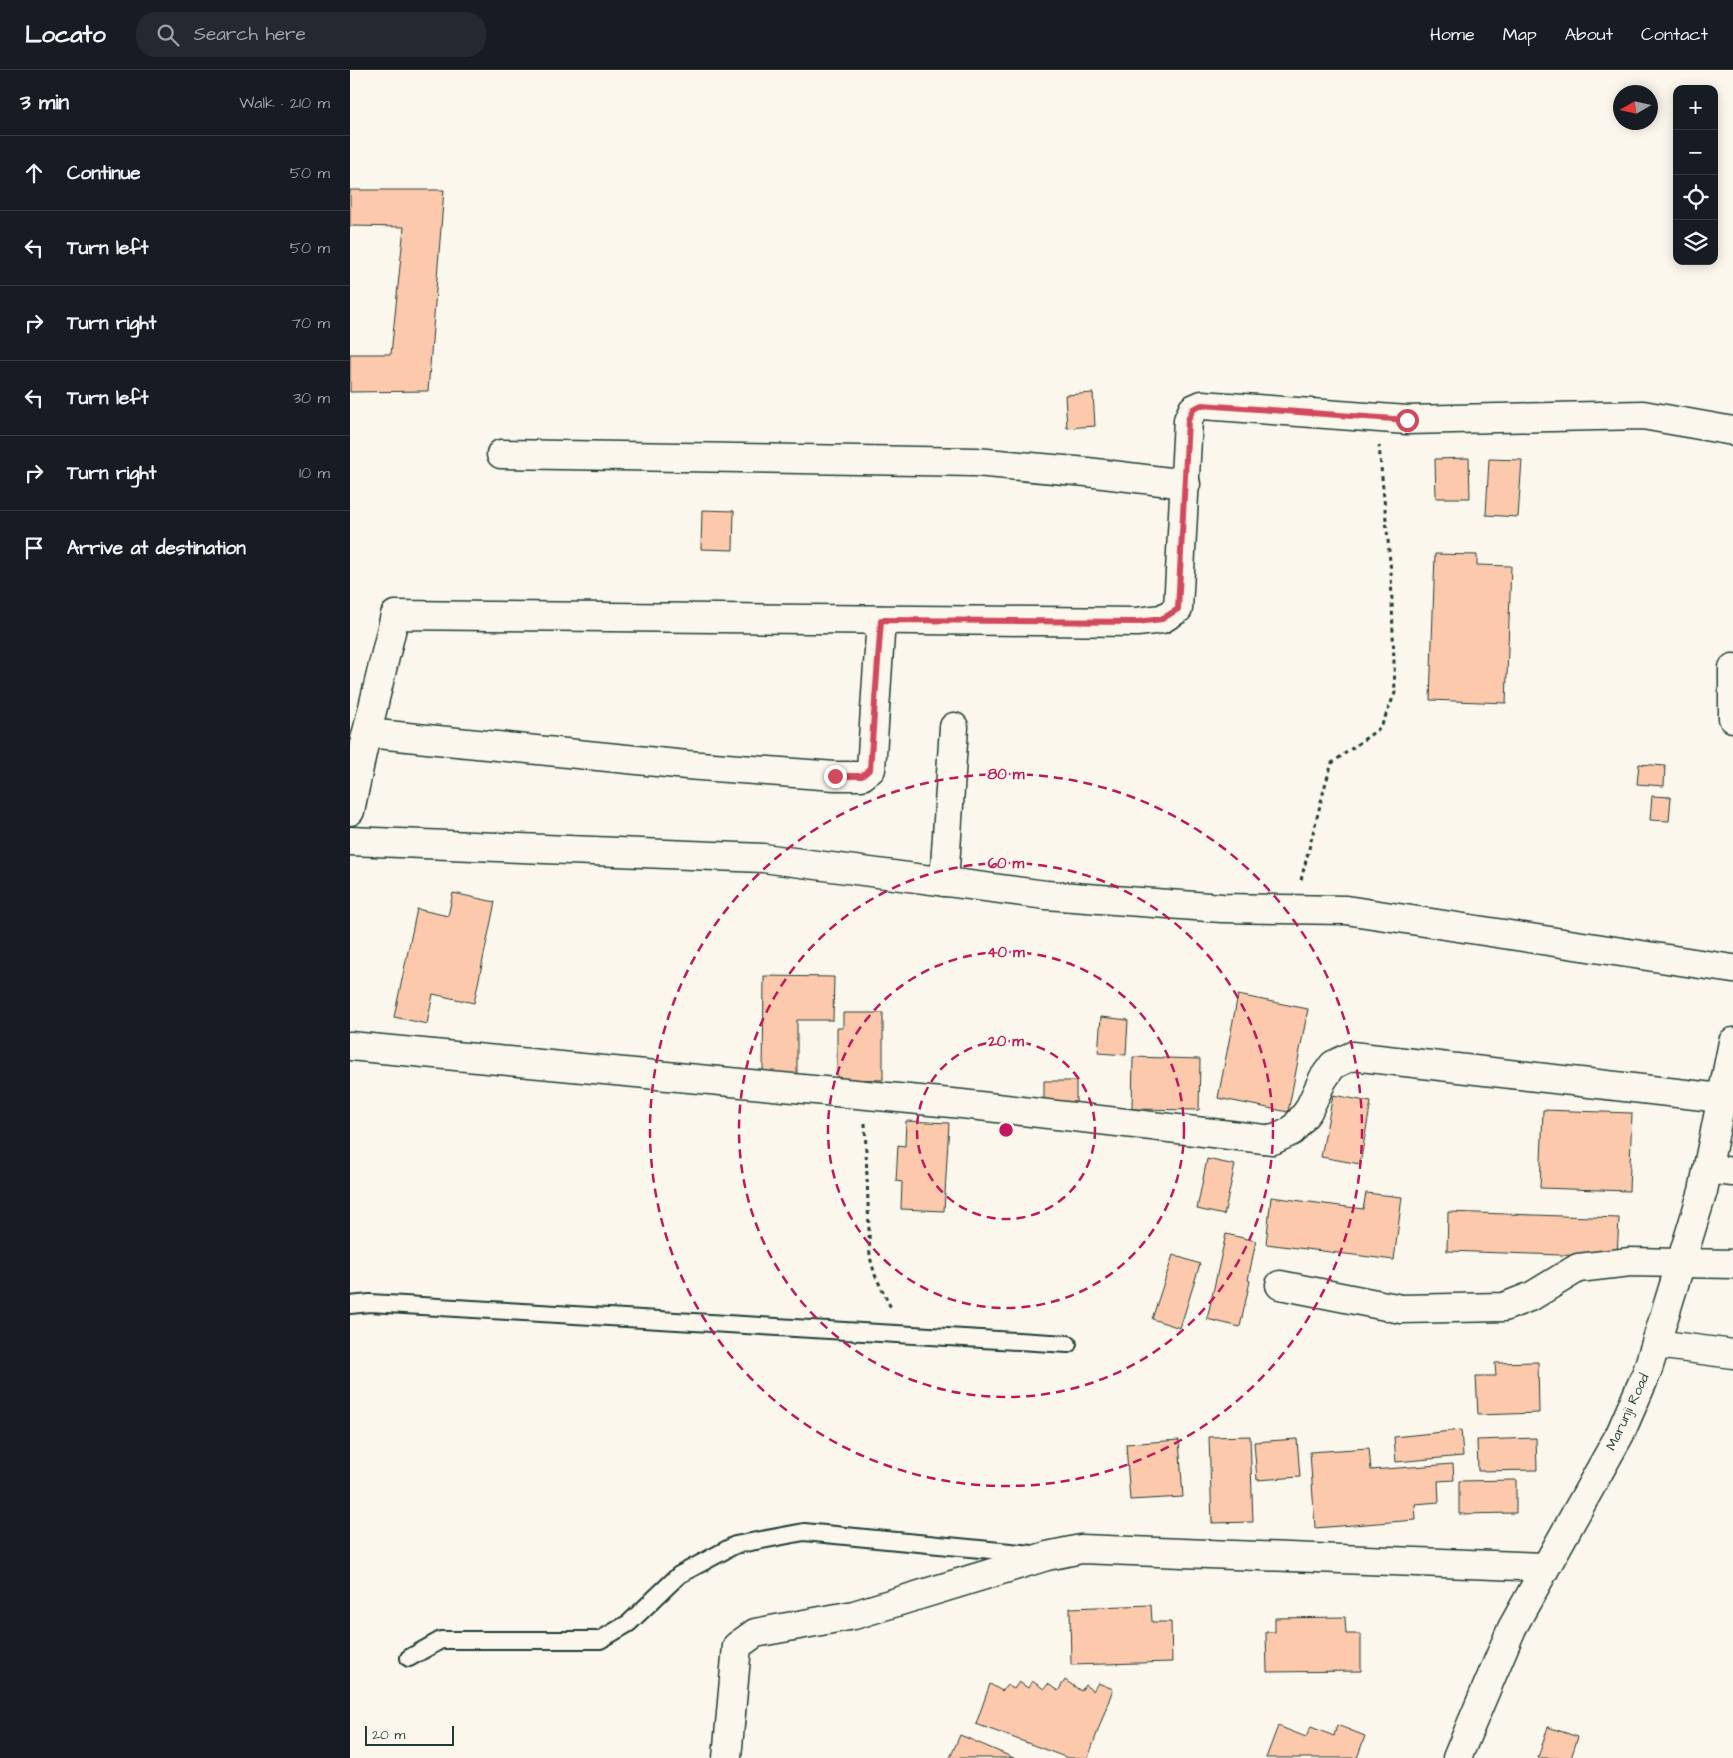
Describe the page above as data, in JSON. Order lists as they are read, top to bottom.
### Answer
{
  "streets": {
    "street": ["Marunji Road"]
  },
  "scale_bar": "20 m",
  "north": "left",
  "page": {
    "header": "Locato",
    "search": "Search here",
    "nav": [
      "Home",
      "Map",
      "About",
      "Contact"
    ],
    "heading": ["3 min", "Walk · 210 m"],
    "map_buttons": ["+", "−"],
    "list": [
      ["Continue", "50 m"],
      ["Turn left", "50 m"],
      ["Turn right", "70 m"],
      ["Turn left", "30 m"],
      ["Turn right", "10 m"],
      "Arrive at destination"
    ],
    "scale": "20 m"
  },
  "rings": [
    "80 m",
    "60 m",
    "40 m",
    "20 m"
  ]
}
